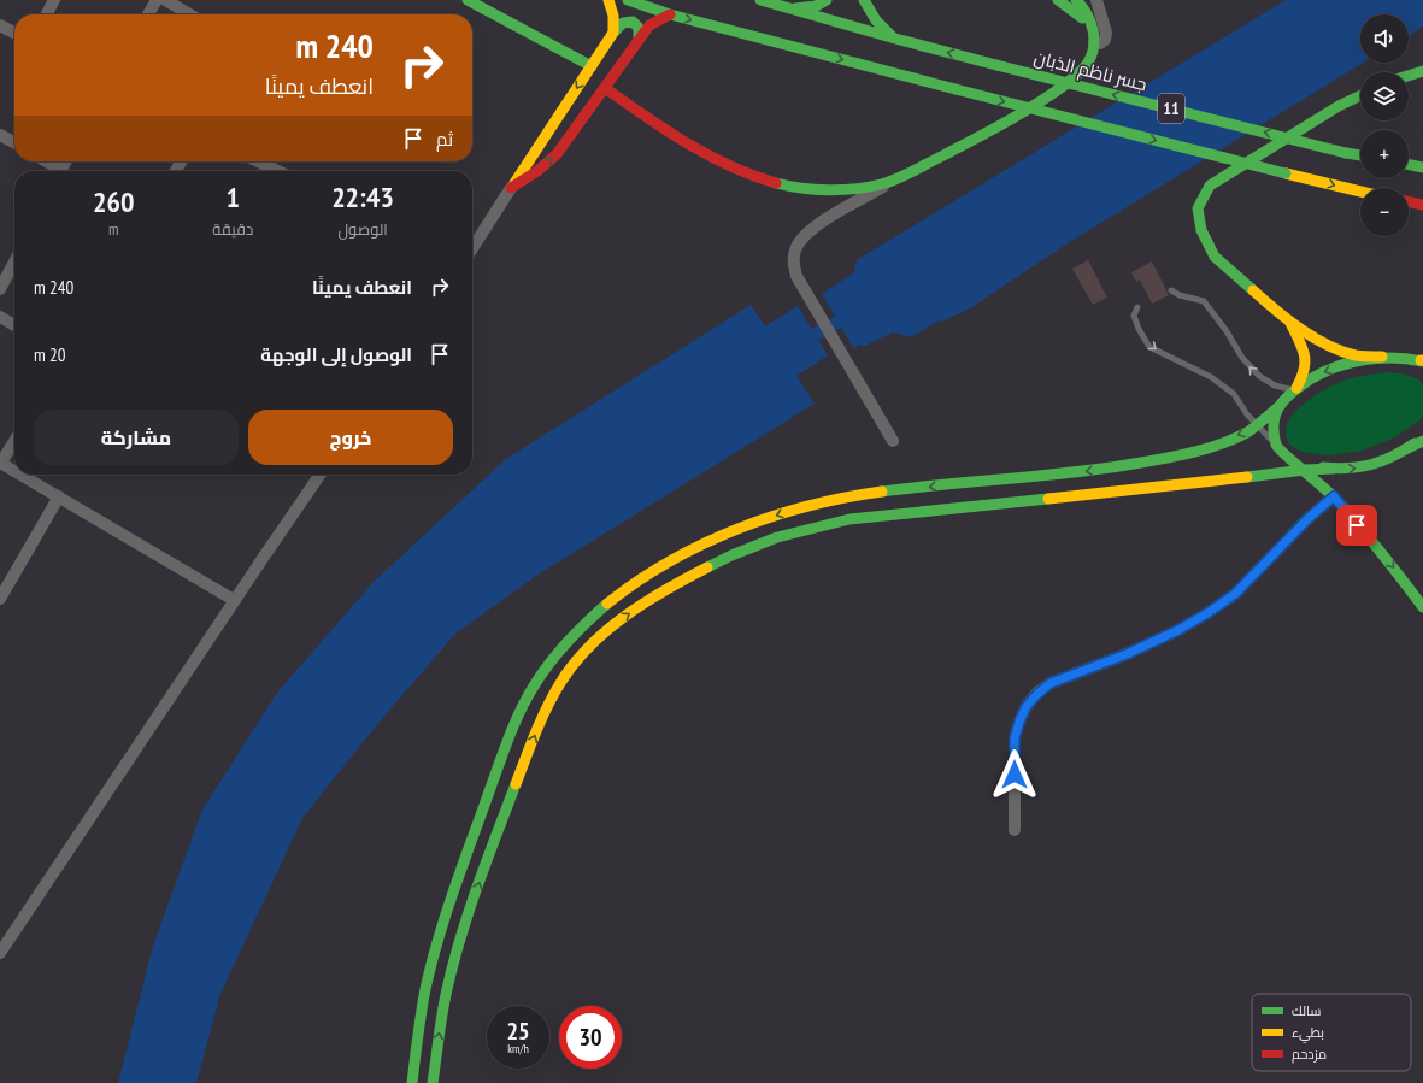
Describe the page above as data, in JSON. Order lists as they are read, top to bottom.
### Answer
{
  "streets": {
    "main road": ["جسر ناظم الذبان", "11"]
  },
  "crossings": [
    ["جسر ناظم الذبان", "11"]
  ],
  "legend": ["سالك", "بطيء", "مزدحم"],
  "page": {
    "map_buttons": ["+", "−"],
    "turn": ["240 m", "انعطف يمينًا"],
    "then": "ثم",
    "eta": [
      "22:43",
      "الوصول",
      "1",
      "دقيقة",
      "260",
      "m"
    ],
    "list": [
      {
        "name": "انعطف يمينًا",
        "value": "240 m"
      },
      {
        "name": "الوصول إلى الوجهة",
        "value": "20 m"
      }
    ],
    "buttons": ["خروج", "مشاركة"],
    "speed": "25 km/h",
    "limit": "30"
  }
}
